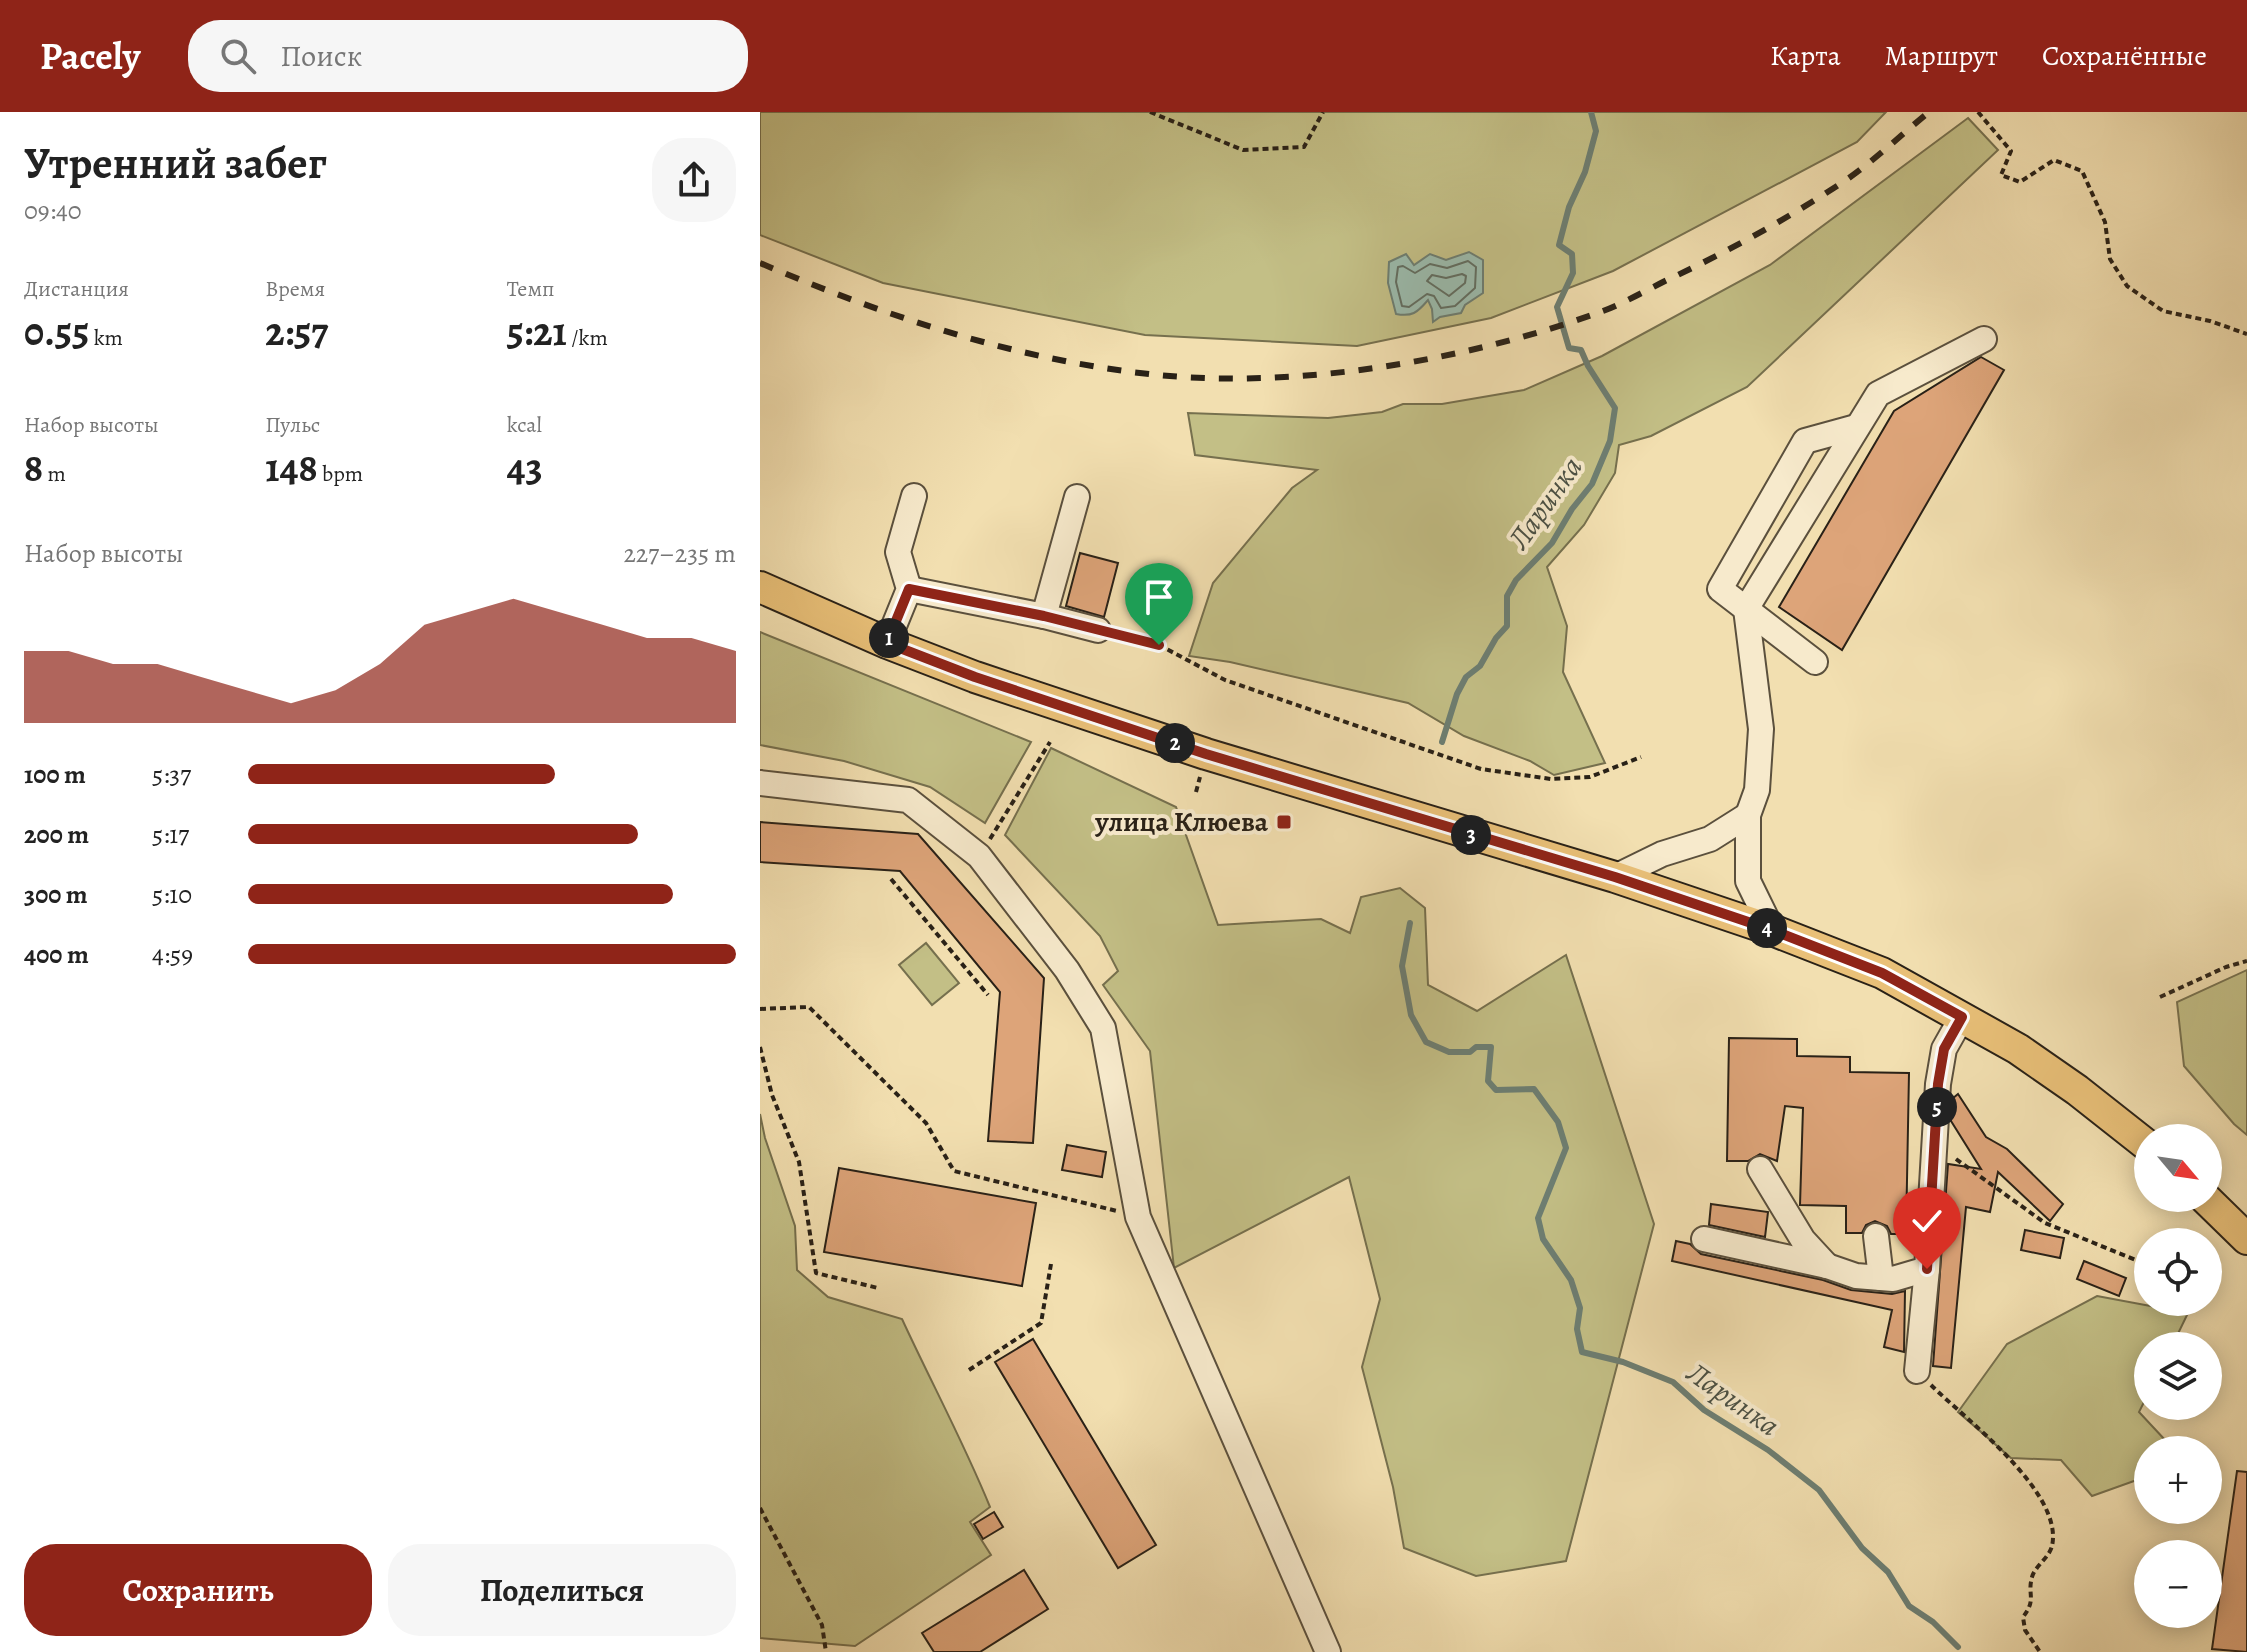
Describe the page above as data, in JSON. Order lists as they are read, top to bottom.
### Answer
{
  "water": ["Ларинка"],
  "places": {
    "transit": ["улица Клюева"]
  },
  "north": "bottom right",
  "page": {
    "header": "Pacely",
    "search": "Поиск",
    "nav": ["Карта", "Маршрут", "Сохранённые"],
    "heading": ["Утренний забег", "09:40"],
    "stats": [
      ["Дистанция", "0.55 km"],
      ["Время", "2:57"],
      ["Темп", "5:21 /km"],
      ["Набор высоты", "8 m"],
      ["Пульс", "148 bpm"],
      ["kcal", "43"]
    ],
    "chart": ["Набор высоты", "227–235 m"],
    "pins": [
      "1",
      "2",
      "3",
      "4",
      "5"
    ],
    "list": [
      {
        "name": "100 m",
        "note": "5:37"
      },
      {
        "name": "200 m",
        "note": "5:17"
      },
      {
        "name": "300 m",
        "note": "5:10"
      },
      {
        "name": "400 m",
        "note": "4:59"
      }
    ],
    "map_buttons": ["+", "−"],
    "buttons": ["Сохранить", "Поделиться"]
  }
}
